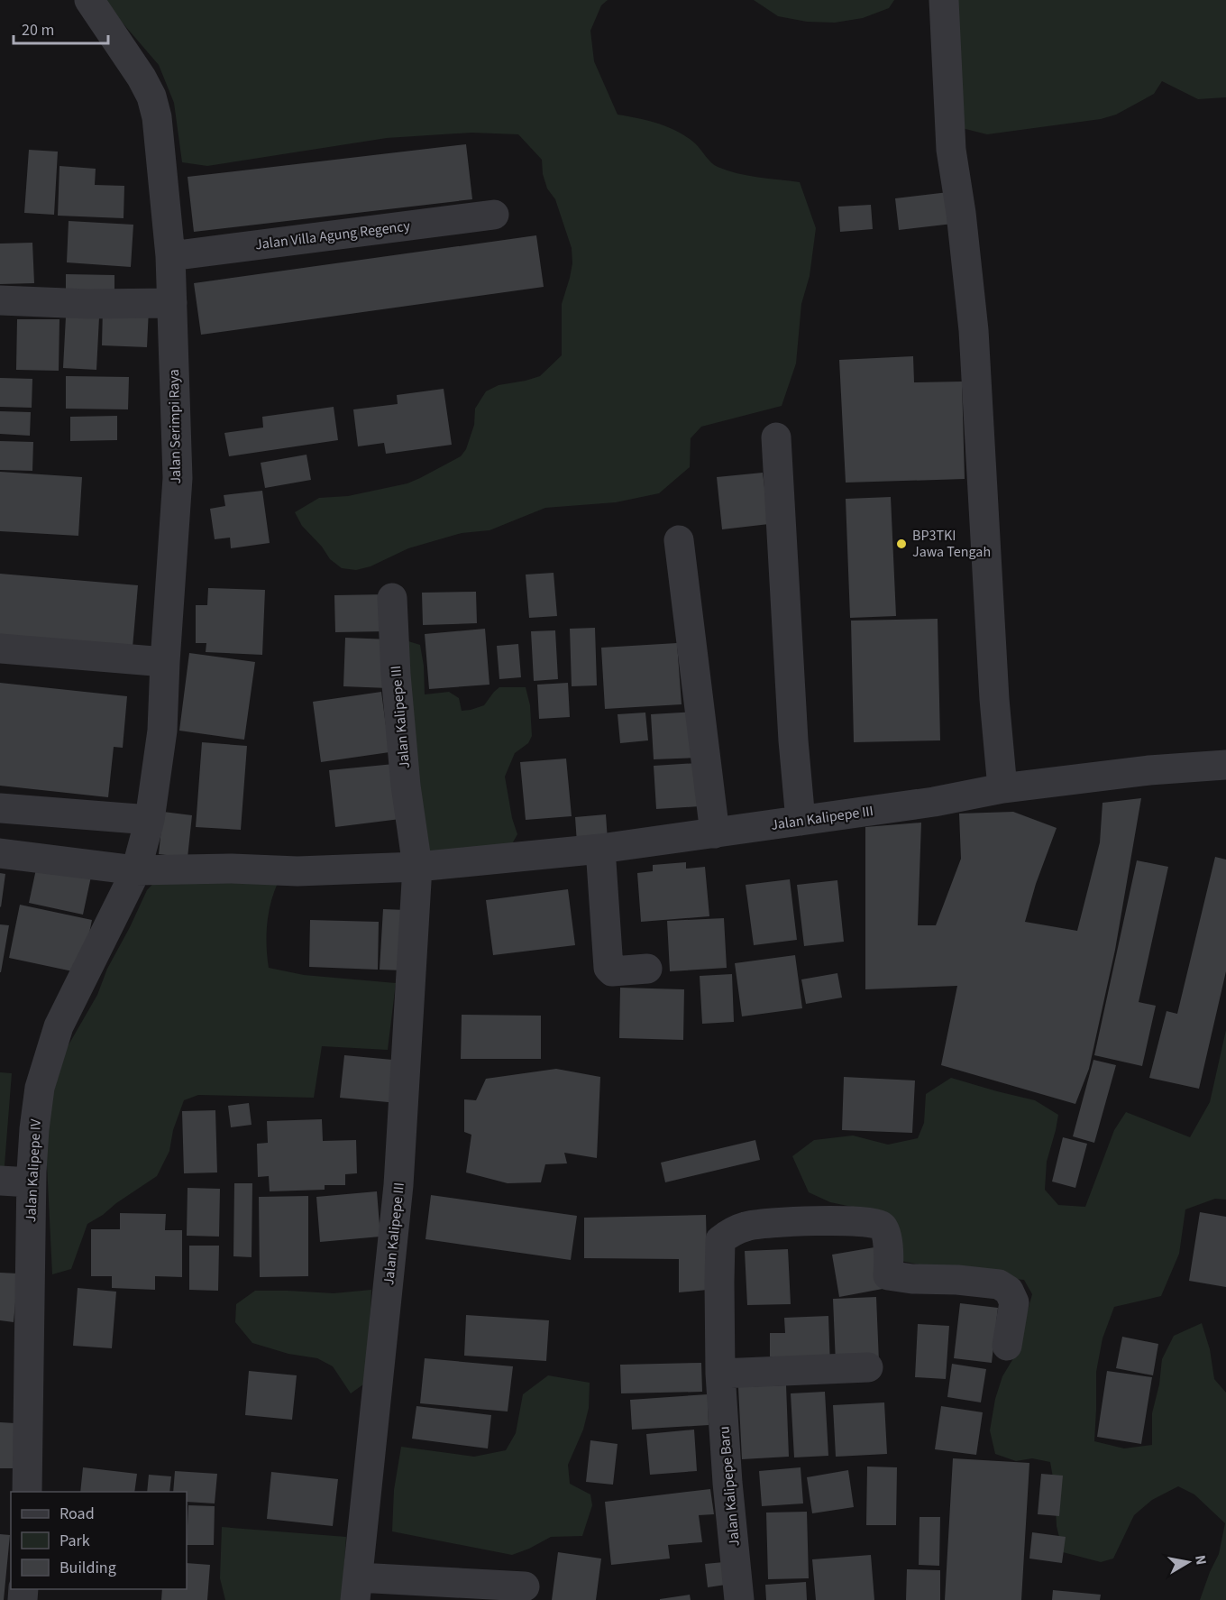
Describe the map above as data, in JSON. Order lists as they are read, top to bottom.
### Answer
{
  "streets": {
    "street": [
      "Jalan Villa Agung Regency",
      "Jalan Serimpi Raya",
      "Jalan Kalipepe III",
      "Jalan Kalipepe IV",
      "Jalan Kalipepe Baru"
    ]
  },
  "crossings": [
    ["Jalan Villa Agung Regency", "Jalan Serimpi Raya"],
    ["Jalan Serimpi Raya", "Jalan Kalipepe III"],
    ["Jalan Serimpi Raya", "Jalan Kalipepe IV"],
    ["Jalan Kalipepe III", "Jalan Kalipepe IV"]
  ],
  "places": ["BP3TKI Jawa Tengah"],
  "legend": ["Road", "Park", "Building"],
  "scale_bar": "20 m",
  "north": "right"
}
